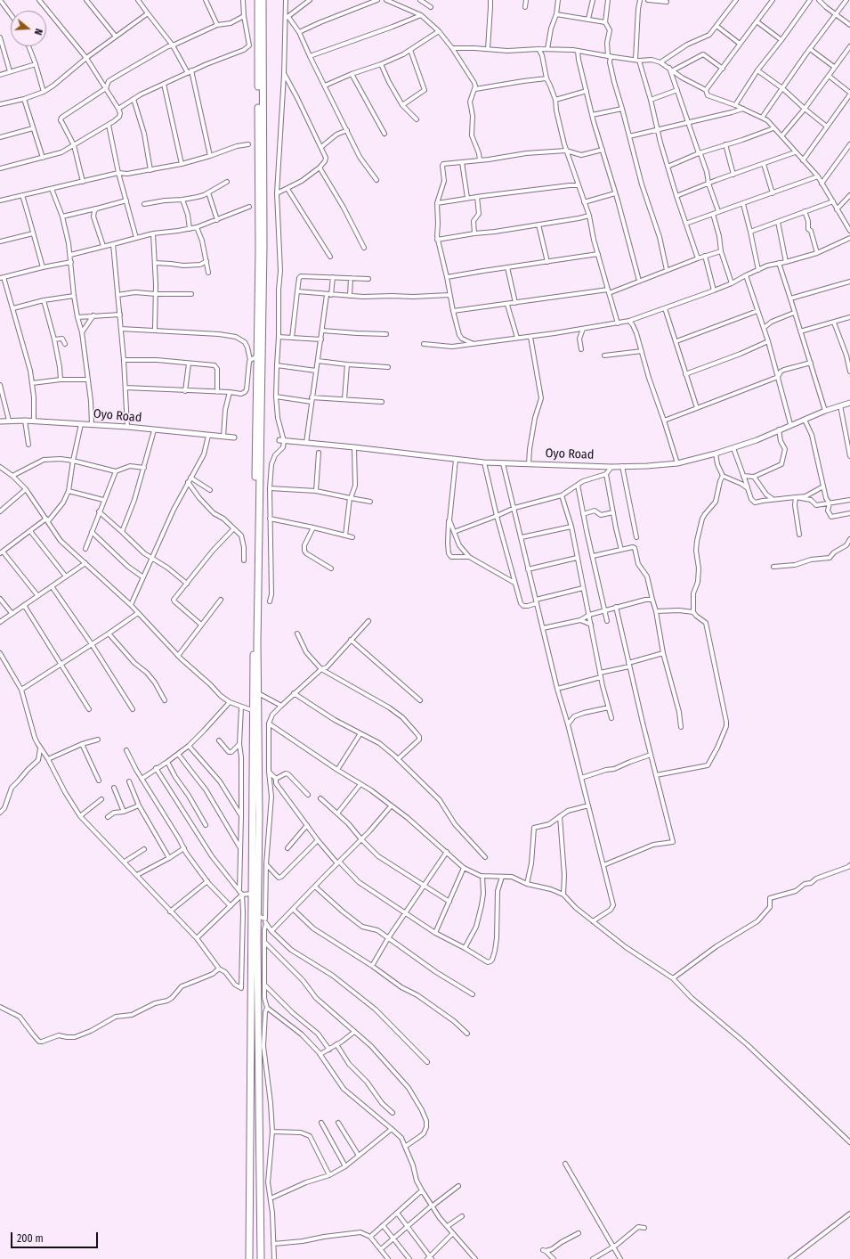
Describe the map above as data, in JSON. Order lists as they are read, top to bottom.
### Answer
{
  "streets": {
    "street": ["Oyo Road"]
  },
  "scale_bar": "200 m",
  "north": "right"
}
